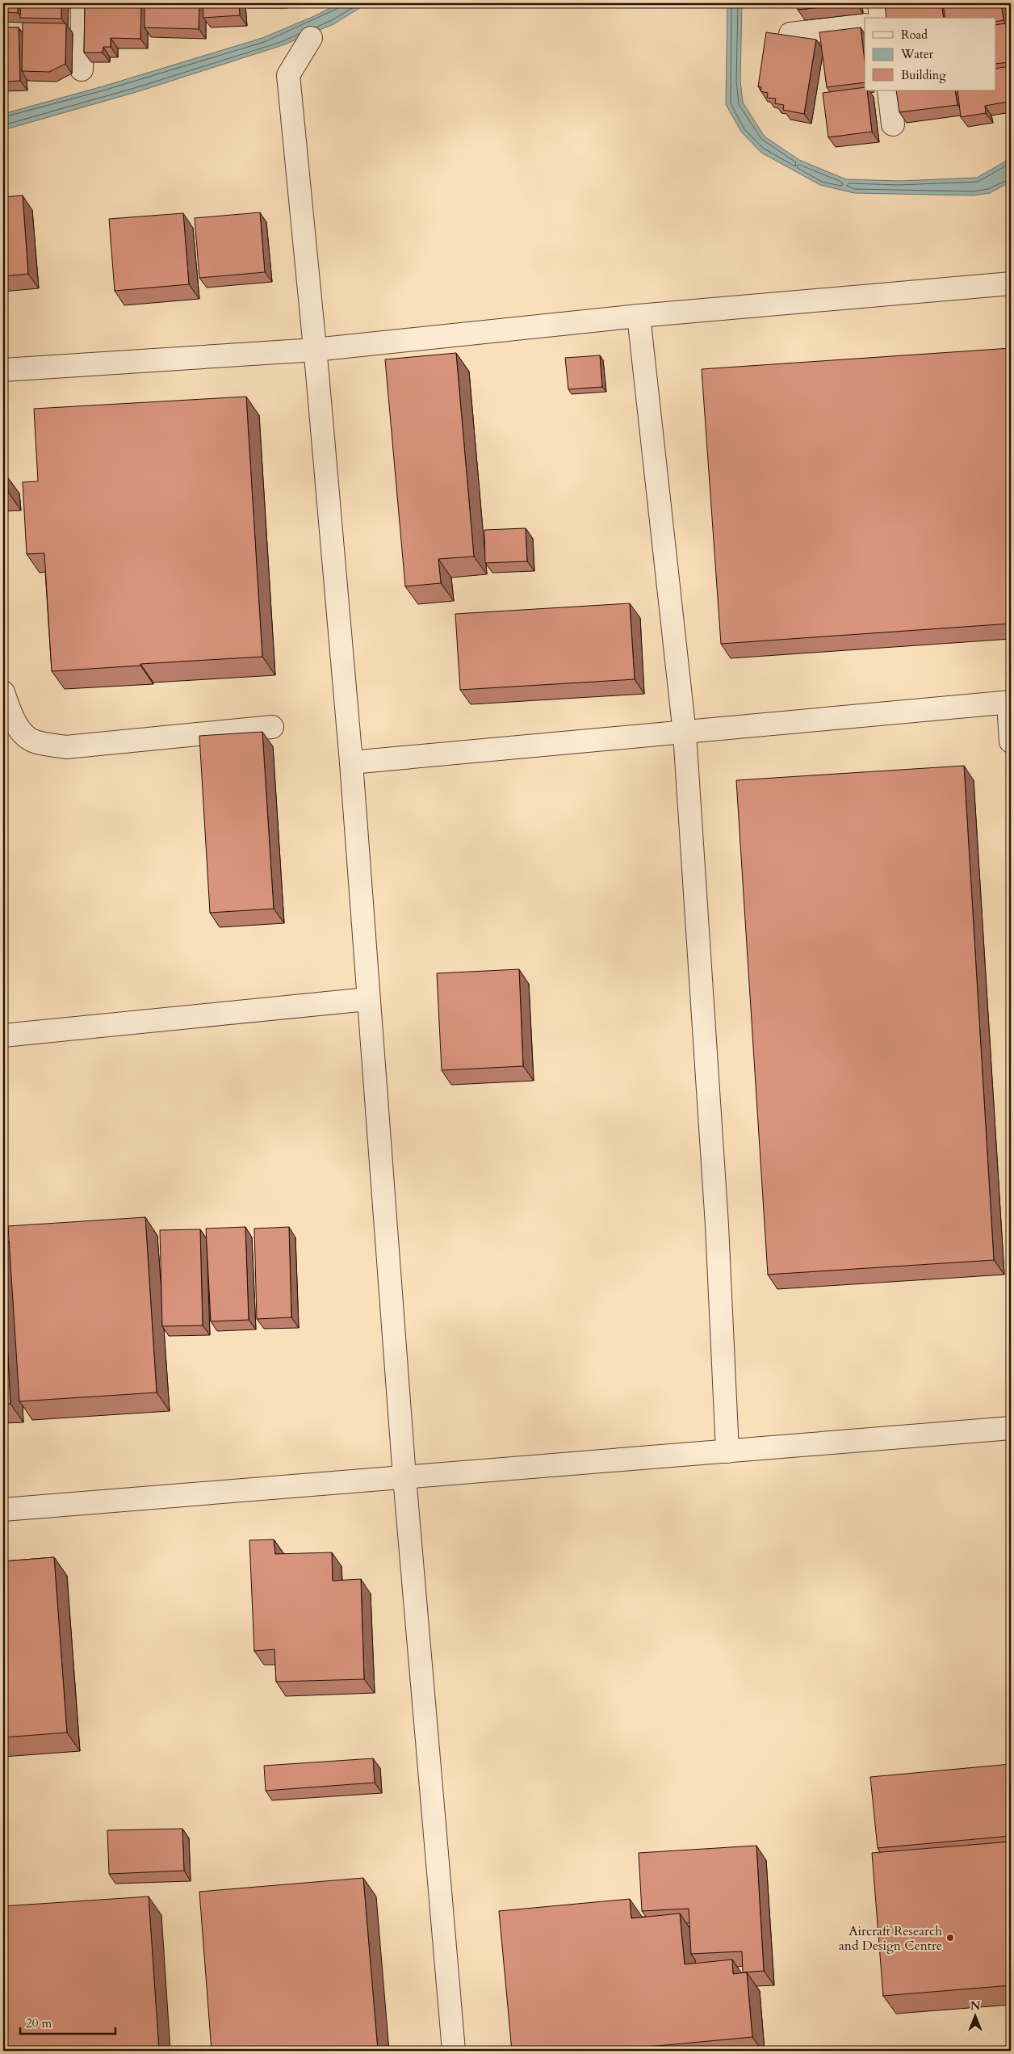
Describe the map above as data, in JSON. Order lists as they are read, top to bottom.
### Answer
{
  "places": ["Aircraft Research and Design Centre"],
  "legend": ["Road", "Water", "Building"],
  "scale_bar": "20 m",
  "north": "top"
}
